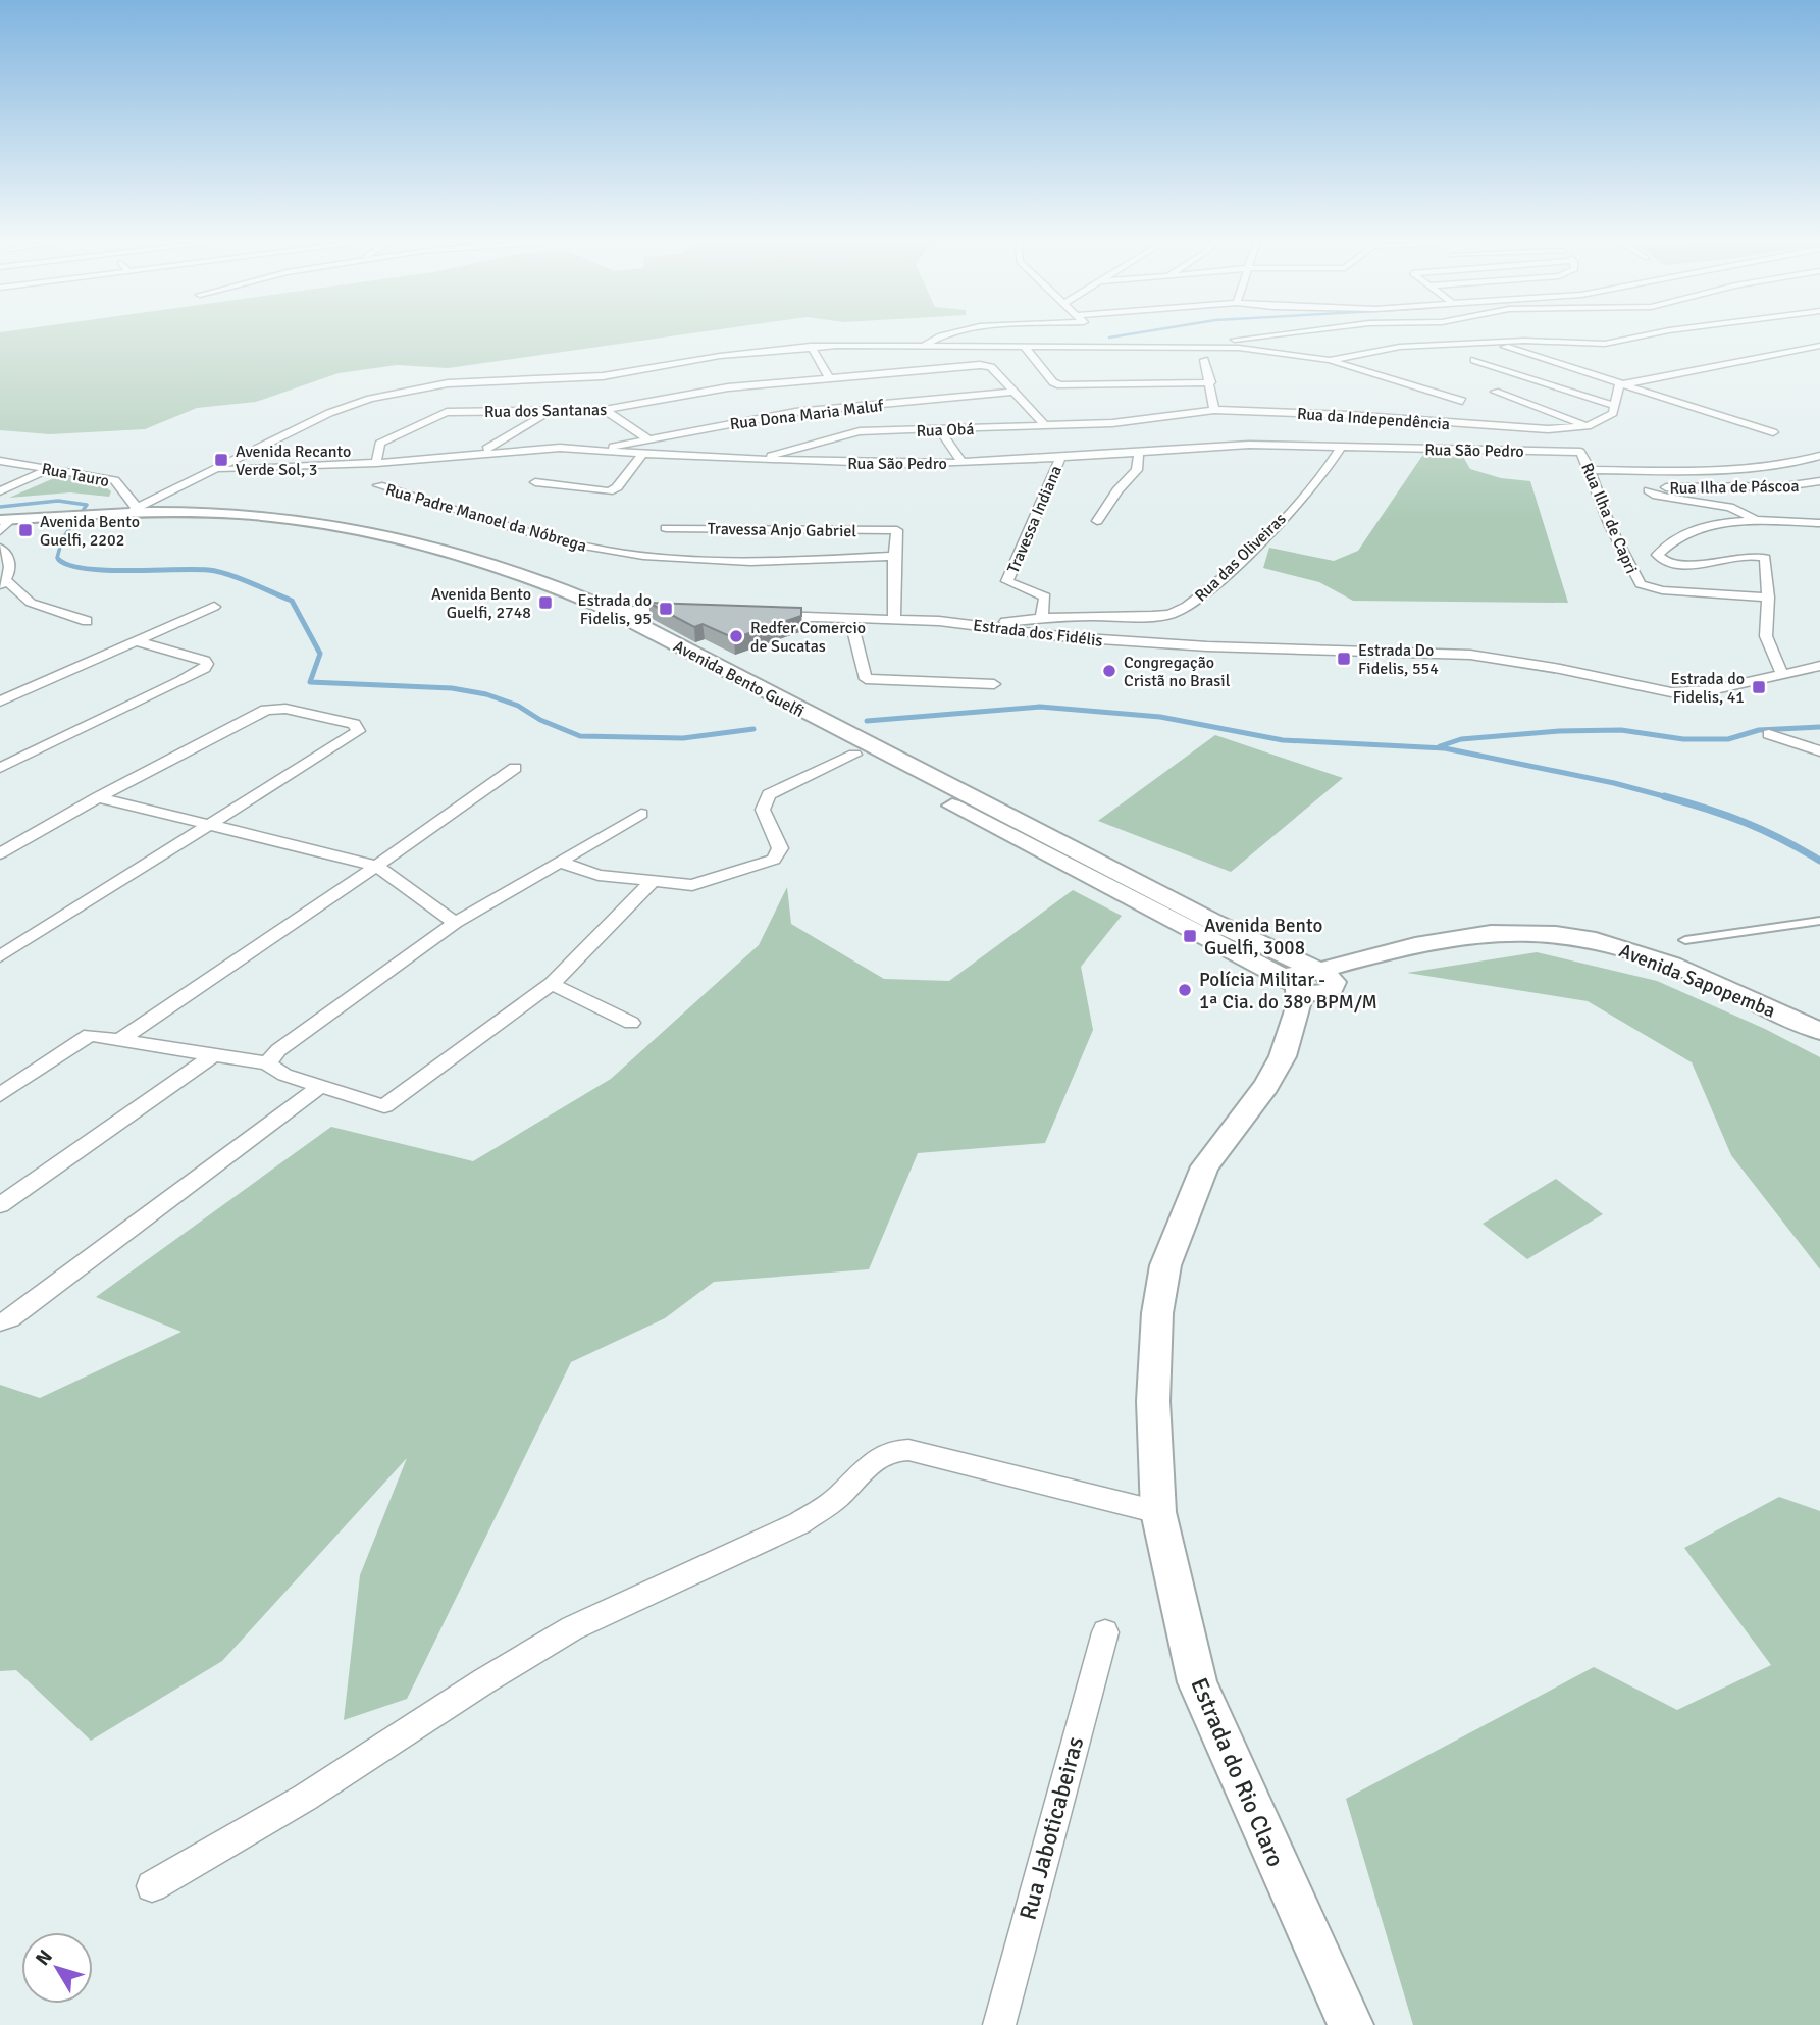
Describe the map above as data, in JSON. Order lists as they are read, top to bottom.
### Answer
{
  "streets": {
    "main road": ["Avenida Bento Guelfi", "Avenida Sapopemba", "Estrada do Rio Claro"],
    "street": [
      "Rua dos Santanas",
      "Rua Dona Maria Maluf",
      "Rua da Independência",
      "Rua Obá",
      "Rua São Pedro",
      "Rua Tauro",
      "Rua Ilha de Páscoa",
      "Rua Padre Manoel da Nóbrega",
      "Rua Ilha de Capri",
      "Travessa Indiana",
      "Travessa Anjo Gabriel",
      "Rua das Oliveiras",
      "Estrada dos Fidélis",
      "Rua Jaboticabeiras"
    ]
  },
  "crossings": [
    ["Rua dos Santanas", "Rua Dona Maria Maluf"],
    ["Rua dos Santanas", "Rua São Pedro"],
    ["Rua Dona Maria Maluf", "Rua São Pedro"],
    ["Rua da Independência", "Rua Obá"],
    ["Rua Obá", "Rua São Pedro"],
    ["Rua São Pedro", "Rua Ilha de Capri"],
    ["Rua São Pedro", "Travessa Indiana"],
    ["Rua São Pedro", "Rua das Oliveiras"],
    ["Rua Tauro", "Avenida Bento Guelfi"],
    ["Rua Padre Manoel da Nóbrega", "Travessa Anjo Gabriel"],
    ["Travessa Indiana", "Rua das Oliveiras"],
    ["Rua das Oliveiras", "Estrada dos Fidélis"],
    ["Avenida Bento Guelfi", "Avenida Sapopemba"],
    ["Avenida Bento Guelfi", "Estrada do Rio Claro"],
    ["Avenida Sapopemba", "Estrada do Rio Claro"]
  ],
  "places": {
    "transit": [
      "Avenida Recanto Verde Sol, 3",
      "Avenida Bento Guelfi, 2202",
      "Avenida Bento Guelfi, 2748",
      "Estrada do Fidelis, 95",
      "Estrada Do Fidelis, 554",
      "Estrada do Fidelis, 41",
      "Avenida Bento Guelfi, 3008"
    ],
    "other": ["Redfer Comercio de Sucatas", "Congregação Cristã no Brasil", "Polícia Militar - 1ª Cia. do 38º BPM/M"]
  },
  "north": "top left"
}
